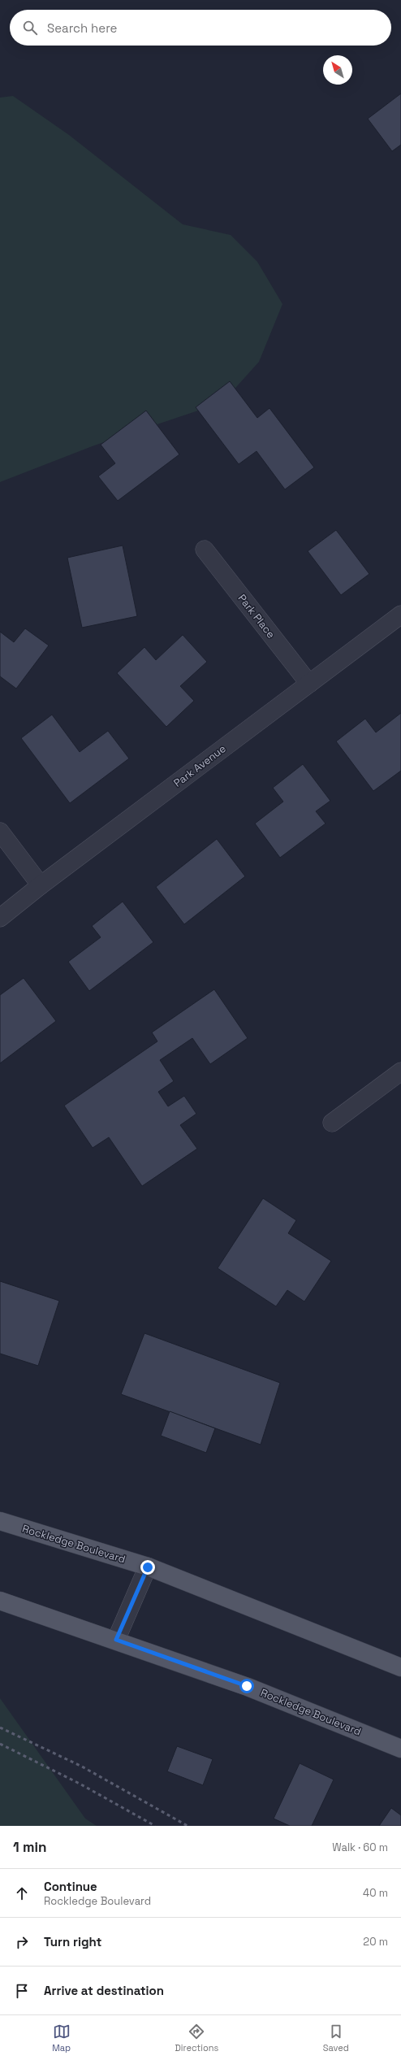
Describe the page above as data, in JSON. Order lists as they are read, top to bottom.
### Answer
{
  "streets": {
    "main road": ["Rockledge Boulevard"],
    "street": ["Park Place", "Park Avenue"]
  },
  "crossings": [
    ["Park Place", "Park Avenue"]
  ],
  "north": "top left",
  "page": {
    "search": "Search here",
    "heading": ["1 min", "Walk · 60 m"],
    "list": [
      ["Continue", "Rockledge Boulevard", "40 m"],
      ["Turn right", "20 m"],
      "Arrive at destination"
    ],
    "nav": ["Map", "Directions", "Saved"]
  }
}
